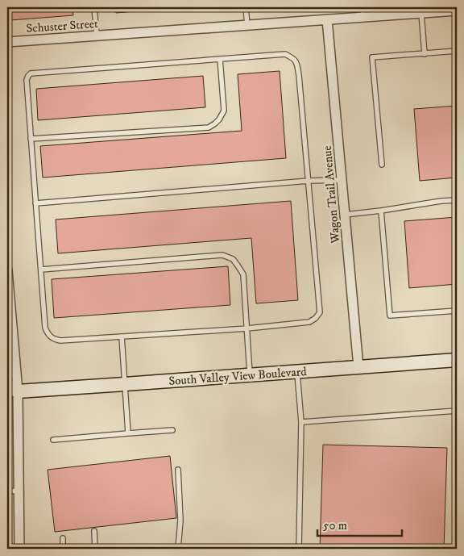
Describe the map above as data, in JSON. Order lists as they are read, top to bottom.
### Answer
{
  "streets": {
    "main road": ["South Valley View Boulevard"],
    "street": ["Schuster Street", "Wagon Trail Avenue"]
  },
  "crossings": [
    ["Schuster Street", "Wagon Trail Avenue"],
    ["Wagon Trail Avenue", "South Valley View Boulevard"]
  ],
  "scale_bar": "50 m"
}
